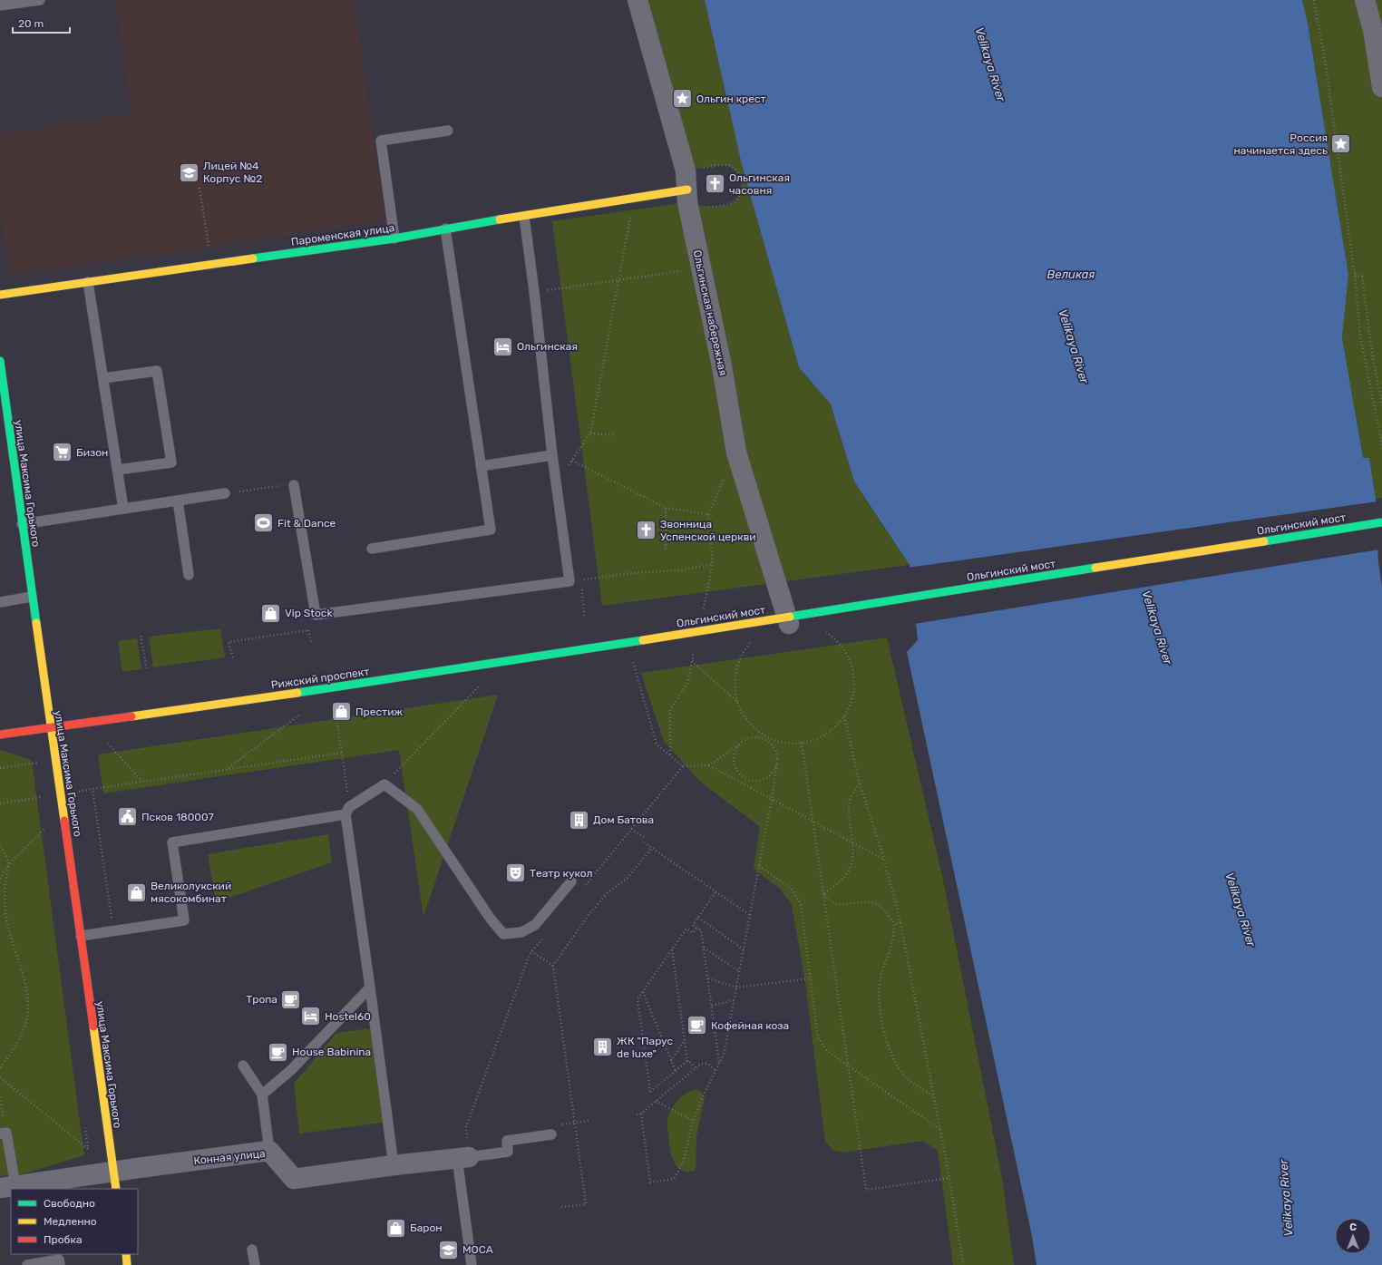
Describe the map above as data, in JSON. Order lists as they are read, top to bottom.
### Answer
{
  "streets": {
    "main road": [
      "Пароменская улица",
      "улица Максима Горького",
      "Ольгинский мост",
      "Рижский проспект"
    ],
    "street": ["Ольгинская набережная", "Конная улица"]
  },
  "crossings": [
    ["Пароменская улица", "Ольгинская набережная"],
    ["улица Максима Горького", "Рижский проспект"],
    ["улица Максима Горького", "Конная улица"],
    ["Ольгинский мост", "Рижский проспект"]
  ],
  "water": ["Velikaya River", "Великая"],
  "places": {
    "place": ["Ольгин крест", "Россия начинается здесь"],
    "school or university": ["Лицей №4 Корпус №2", "МОСА"],
    "church": ["Ольгинская часовня", "Звонница Успенской церкви"],
    "hotel": ["Ольгинская", "Hostel60"],
    "supermarket": ["Бизон"],
    "sports": ["Fit & Dance"],
    "shop": [
      "Vip Stock",
      "Престиж",
      "Великолукский мясокомбинат",
      "Барон"
    ],
    "public building": ["Псков 180007"],
    "building": ["Дом Батова", "ЖК \"Парус de luxe\""],
    "theatre": ["Театр кукол"],
    "cafe": ["Тропа", "Кофейная коза", "House Babinina"]
  },
  "legend": ["Свободно", "Медленно", "Пробка"],
  "scale_bar": "20 m",
  "north": "top"
}
